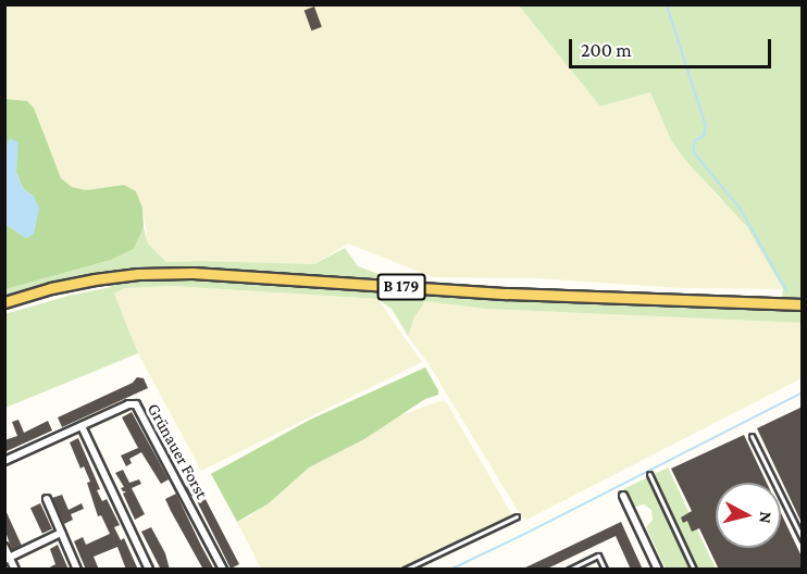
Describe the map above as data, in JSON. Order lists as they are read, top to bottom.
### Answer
{
  "streets": {
    "main road": ["B 179"],
    "street": ["Grünauer Forst"]
  },
  "scale_bar": "200 m",
  "north": "right"
}
